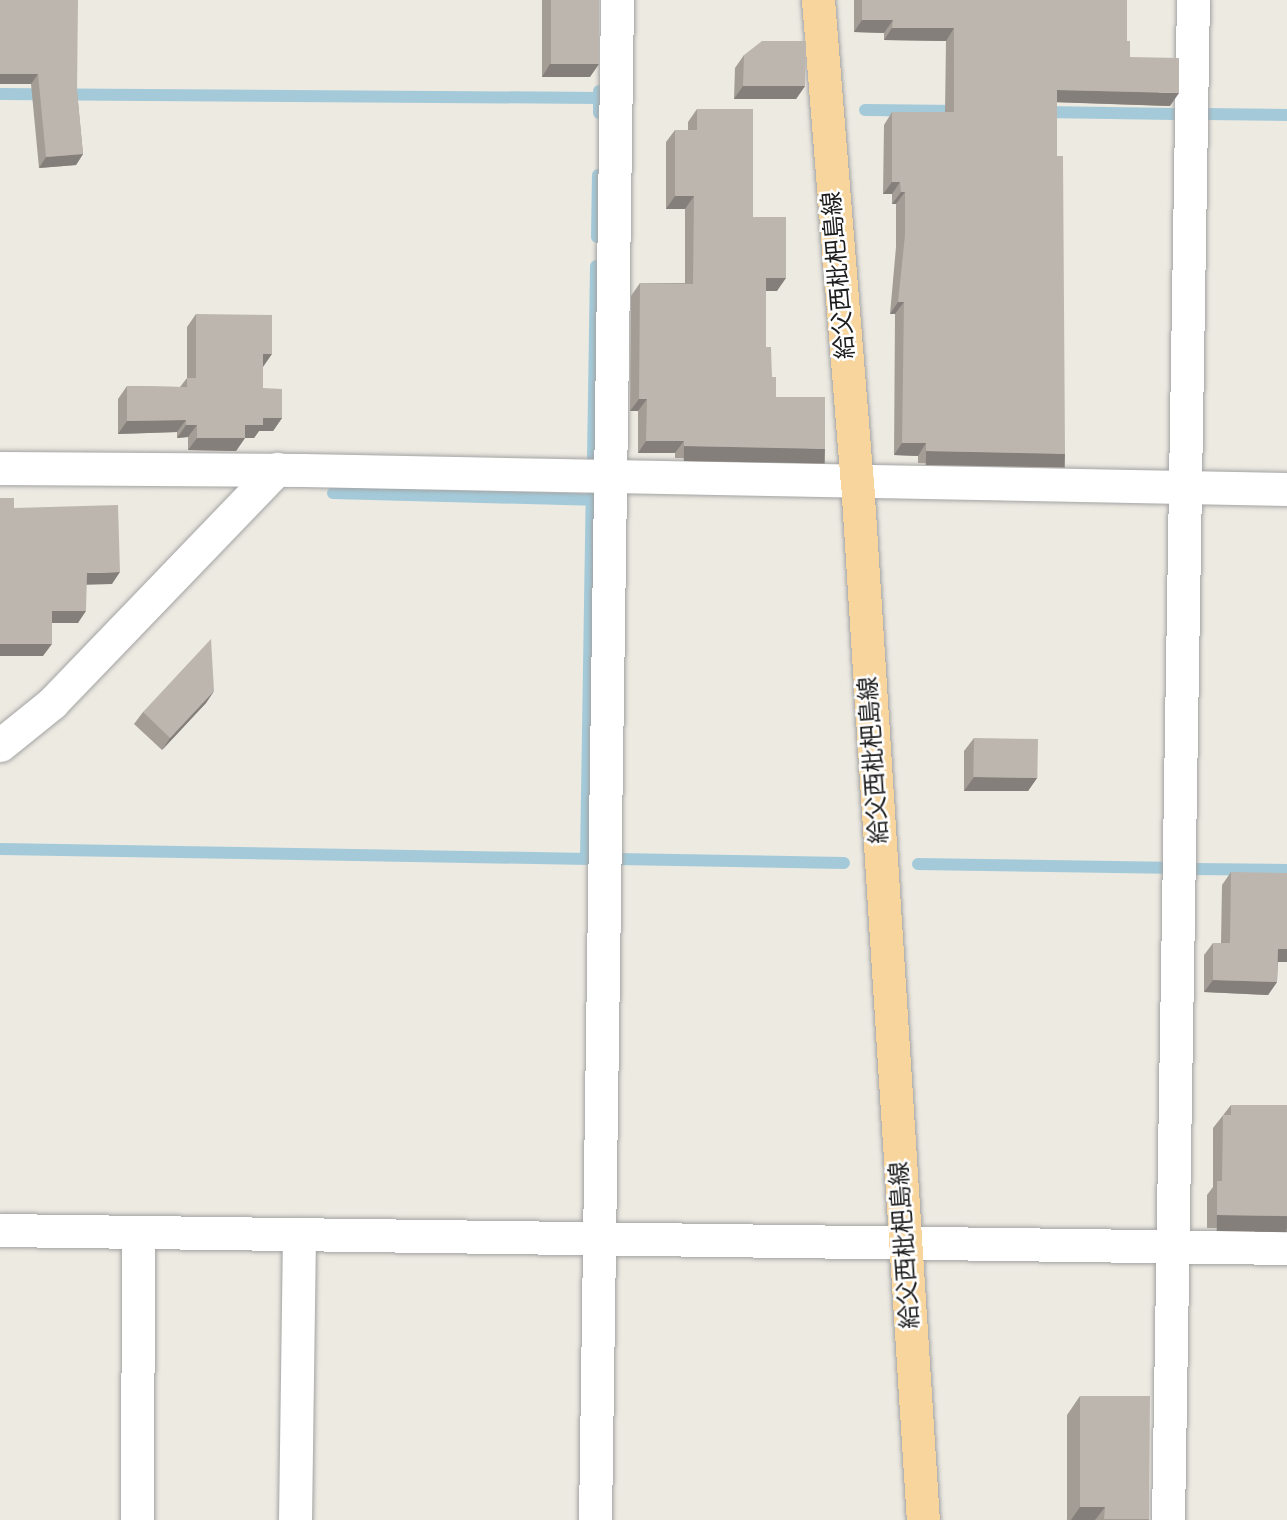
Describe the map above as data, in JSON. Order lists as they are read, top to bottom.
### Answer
{
  "streets": {
    "main road": ["給父西枇杷島線"]
  }
}
